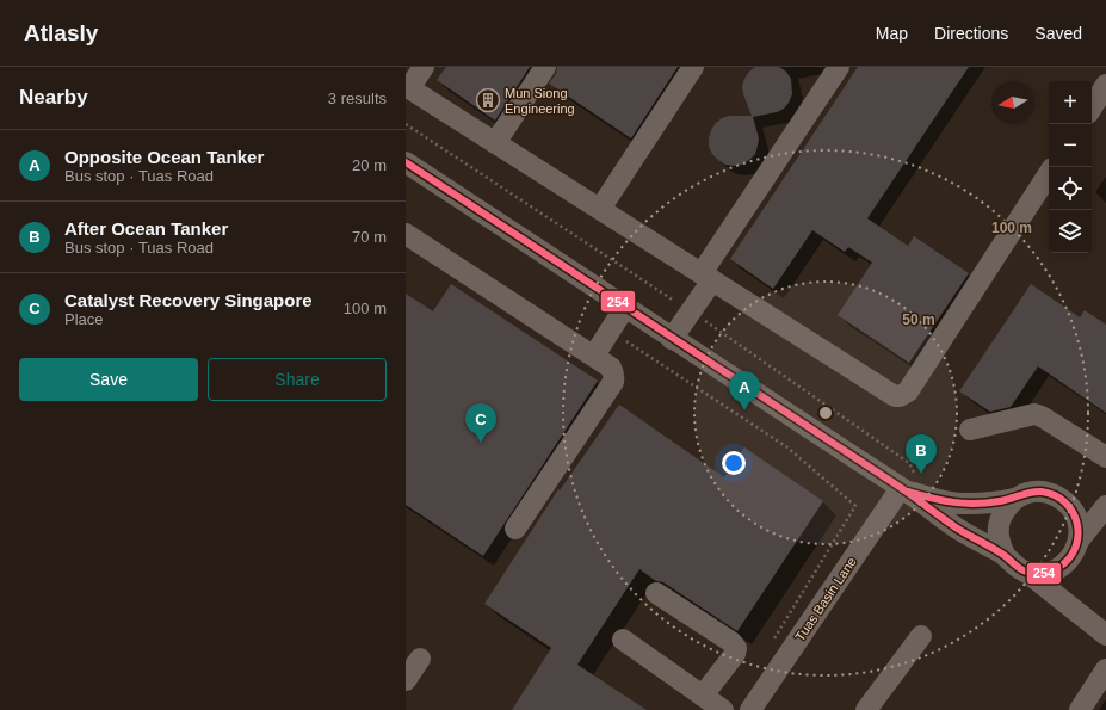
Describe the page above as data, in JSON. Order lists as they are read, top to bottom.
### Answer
{
  "streets": {
    "street": ["Tuas Basin Lane"]
  },
  "places": {
    "building": ["Mun Siong Engineering"]
  },
  "lines": ["transit line 254"],
  "north": "left",
  "page": {
    "header": "Atlasly",
    "nav": ["Map", "Directions", "Saved"],
    "heading": ["Nearby", "3 results"],
    "map_buttons": ["+", "−"],
    "list": [
      {
        "mark": "A",
        "name": "Opposite Ocean Tanker",
        "note": "Bus stop · Tuas Road",
        "value": "20 m"
      },
      {
        "mark": "B",
        "name": "After Ocean Tanker",
        "note": "Bus stop · Tuas Road",
        "value": "70 m"
      },
      {
        "mark": "C",
        "name": "Catalyst Recovery Singapore",
        "note": "Place",
        "value": "100 m"
      }
    ],
    "buttons": ["Save", "Share"],
    "pins": ["A", "C", "B"]
  },
  "rings": ["100 m", "50 m"]
}
